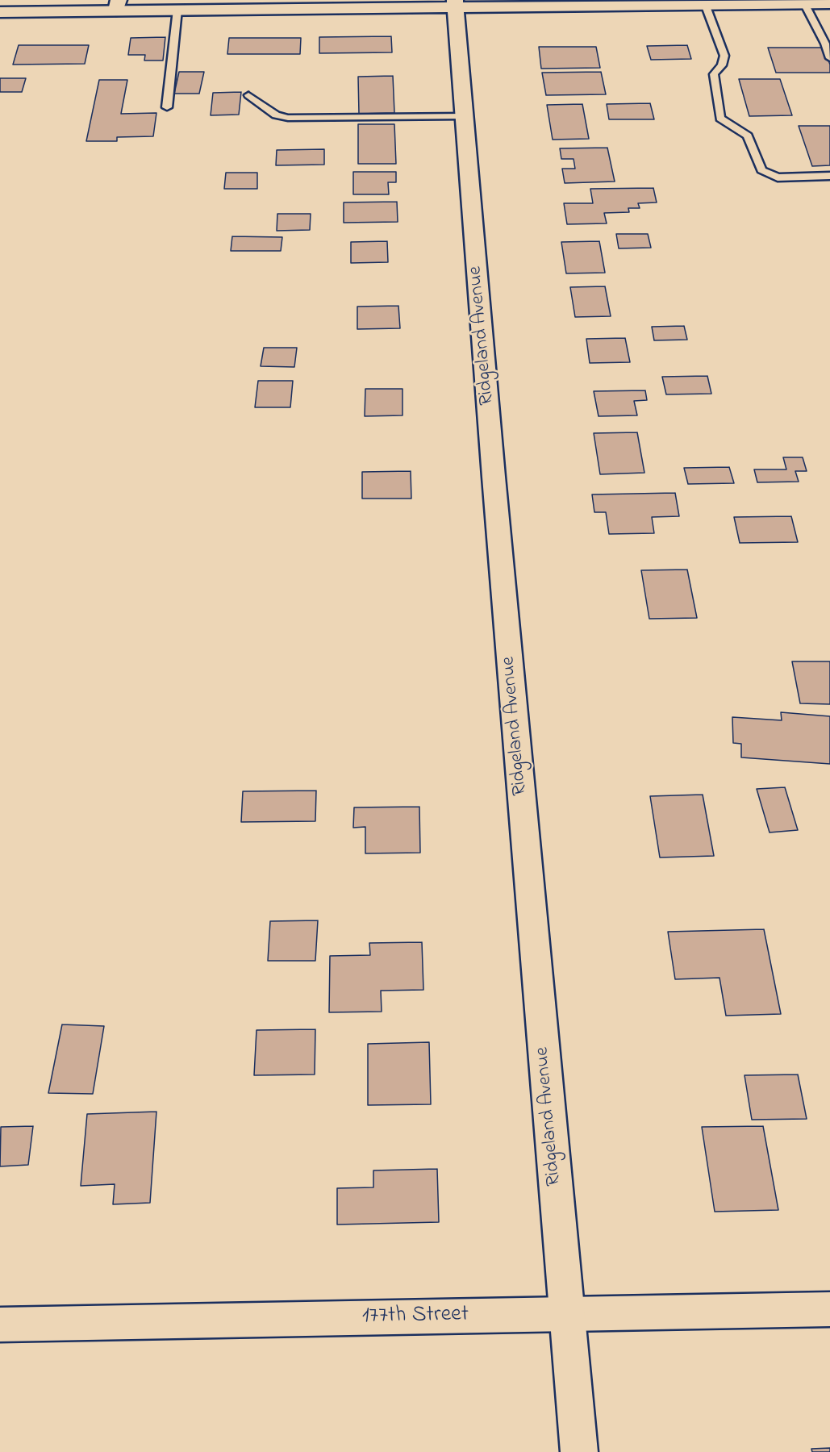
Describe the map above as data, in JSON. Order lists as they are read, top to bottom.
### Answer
{
  "streets": {
    "street": ["Ridgeland Avenue", "177th Street"]
  },
  "crossings": [
    ["Ridgeland Avenue", "177th Street"]
  ]
}
